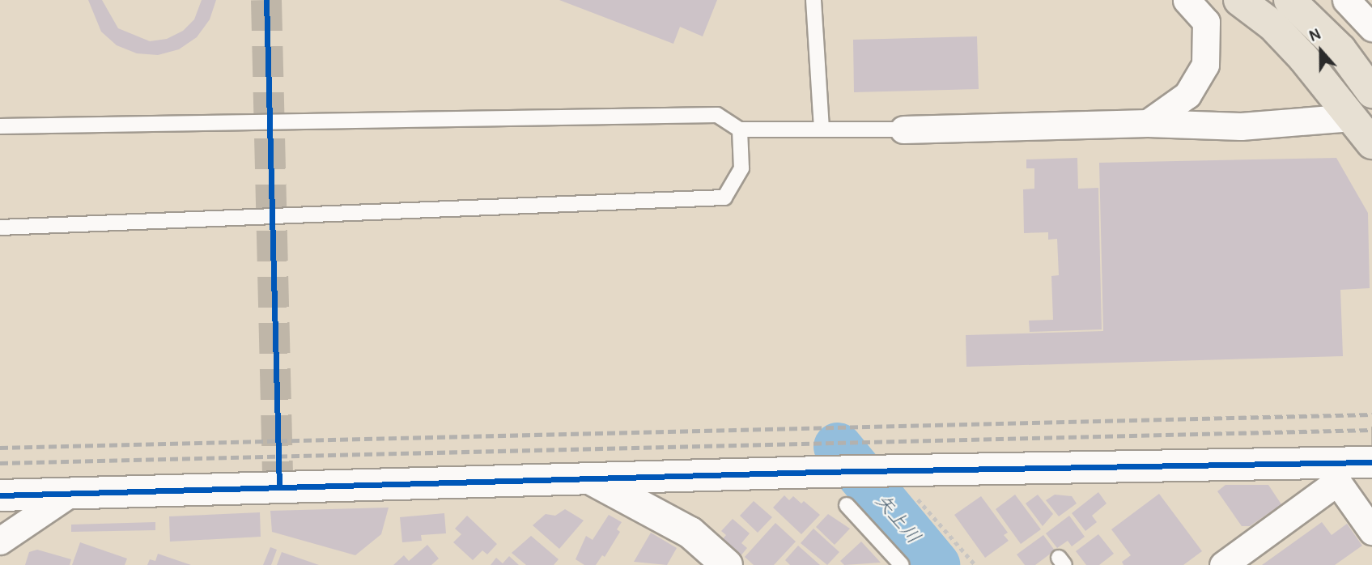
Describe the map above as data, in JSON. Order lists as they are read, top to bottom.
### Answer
{
  "water": ["矢上川"],
  "north": "top"
}
